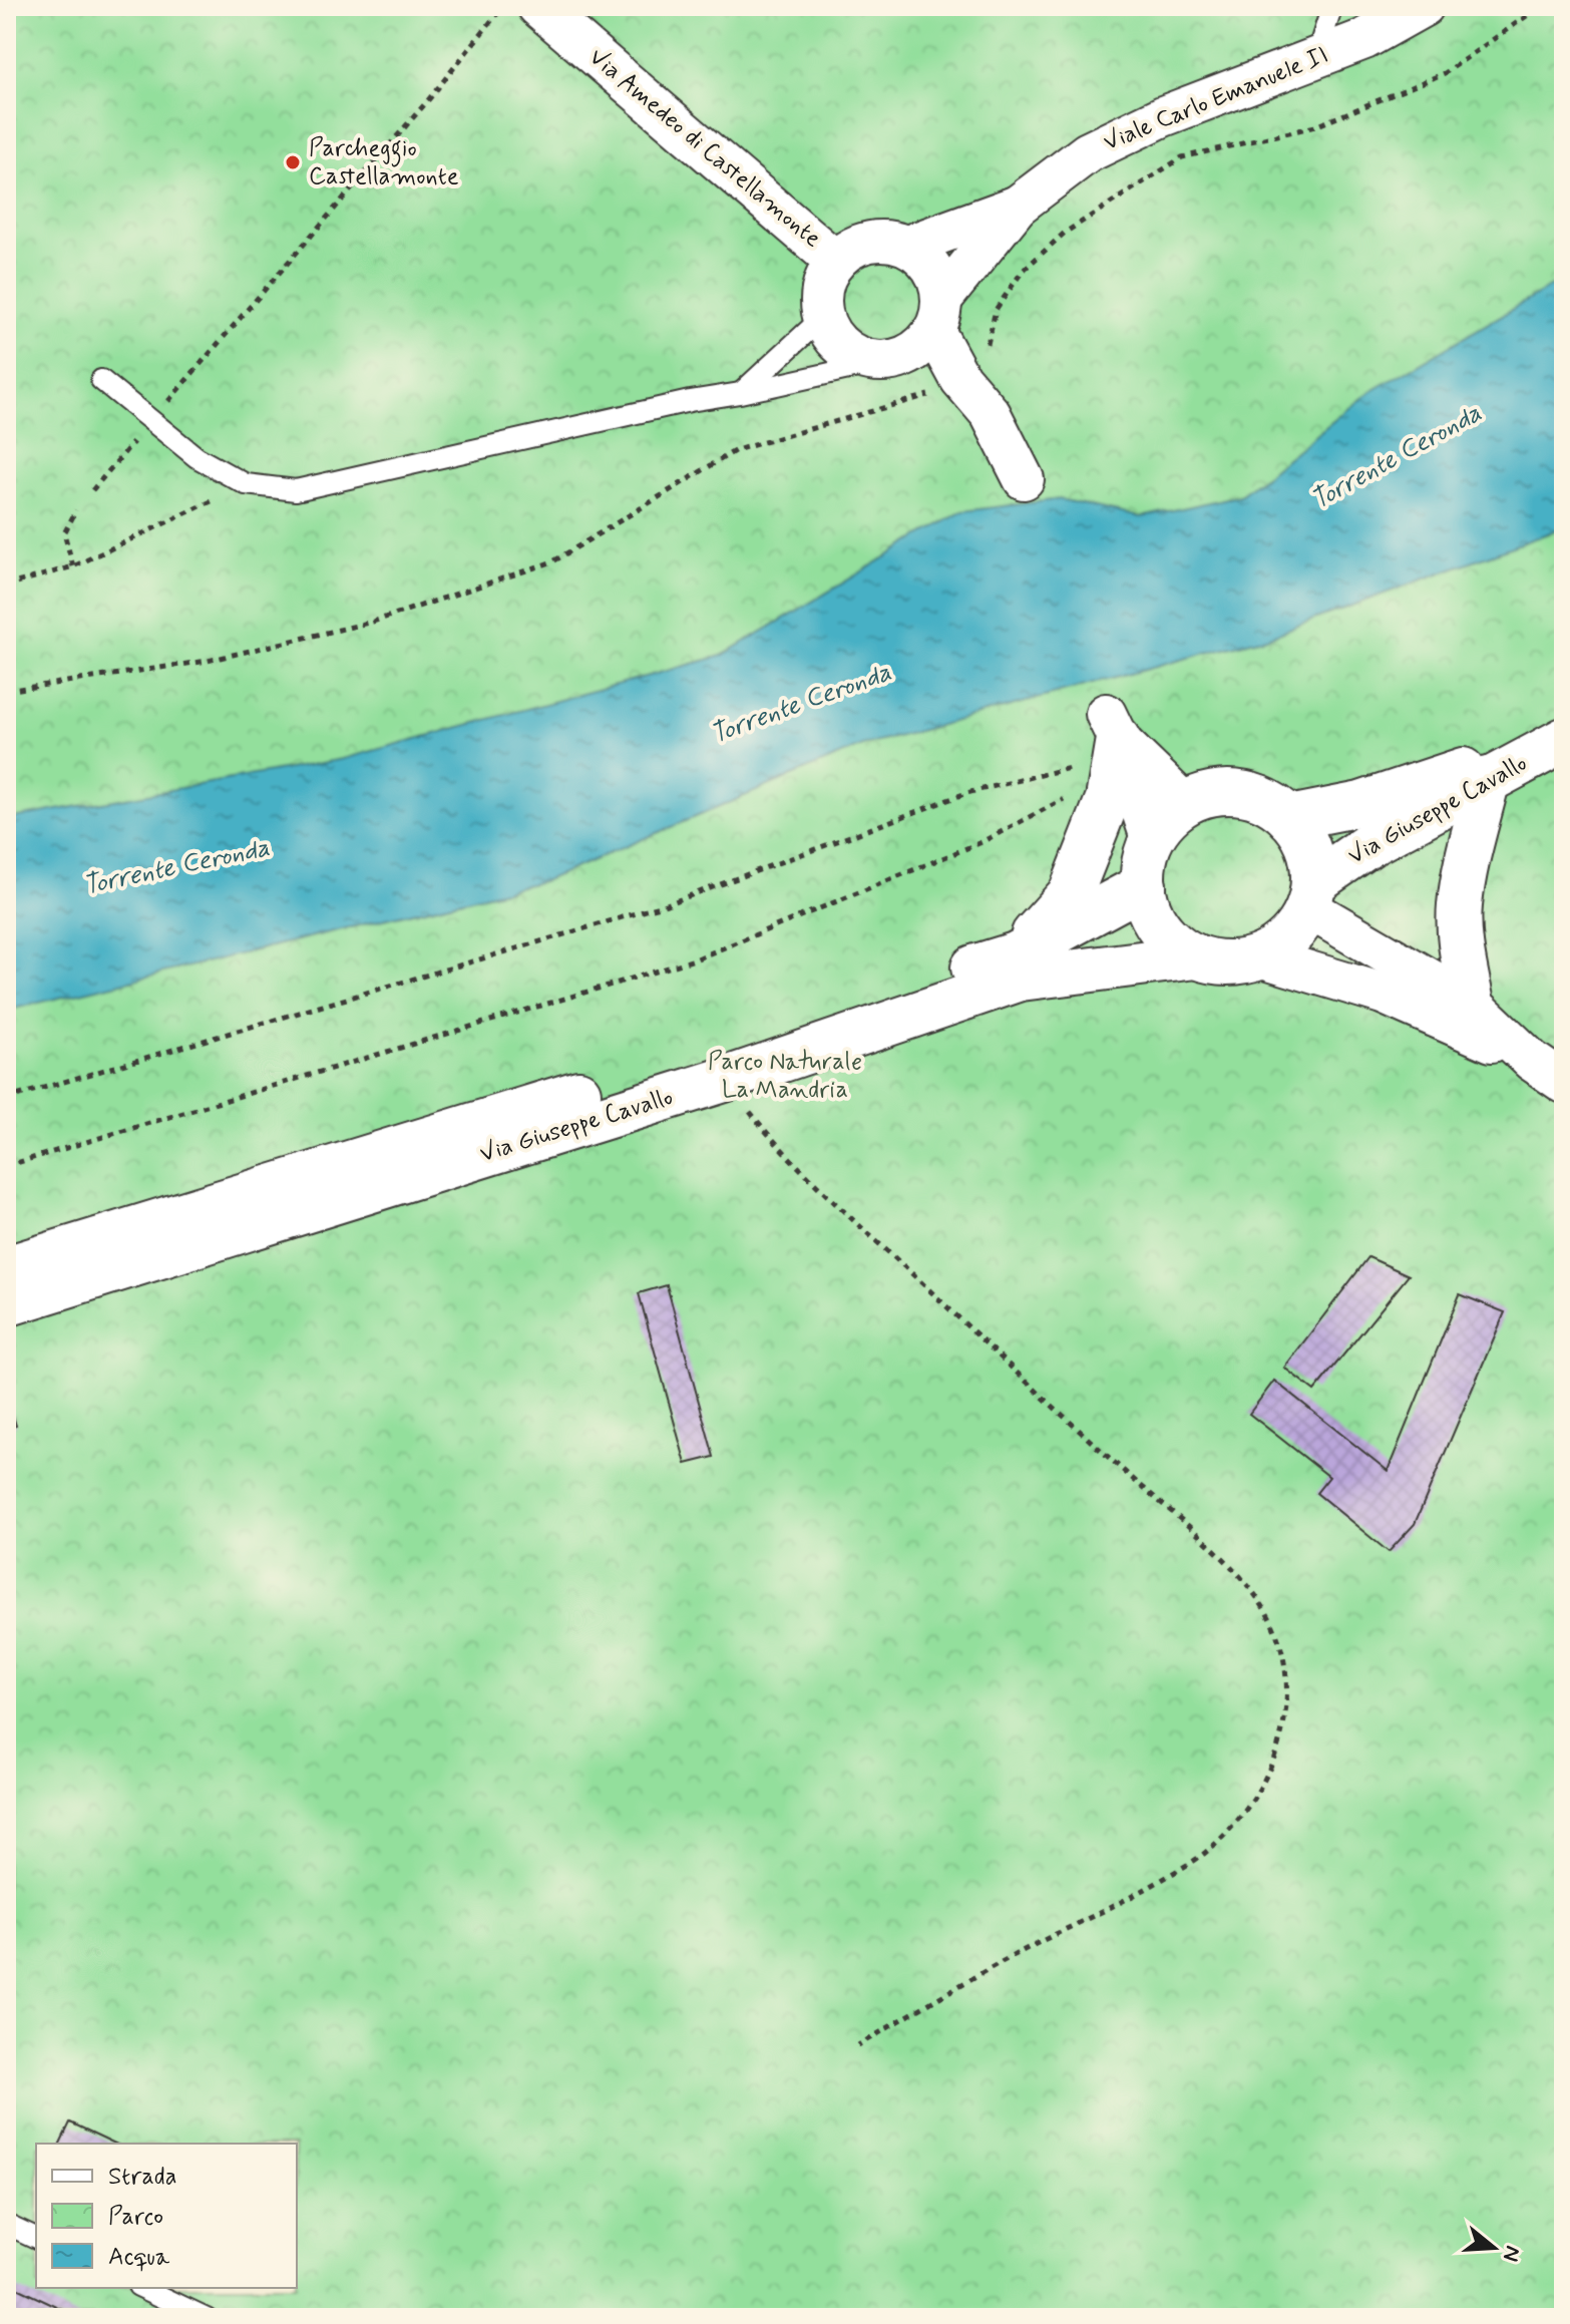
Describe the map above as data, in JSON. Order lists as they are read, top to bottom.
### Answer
{
  "streets": {
    "street": ["Viale Carlo Emanuele II", "Via Amedeo di Castellamonte", "Via Giuseppe Cavallo"]
  },
  "water": ["Torrente Ceronda"],
  "parks": ["Parco Naturale La Mandria"],
  "places": ["Parcheggio Castellamonte"],
  "legend": ["Strada", "Parco", "Acqua"],
  "north": "right"
}
